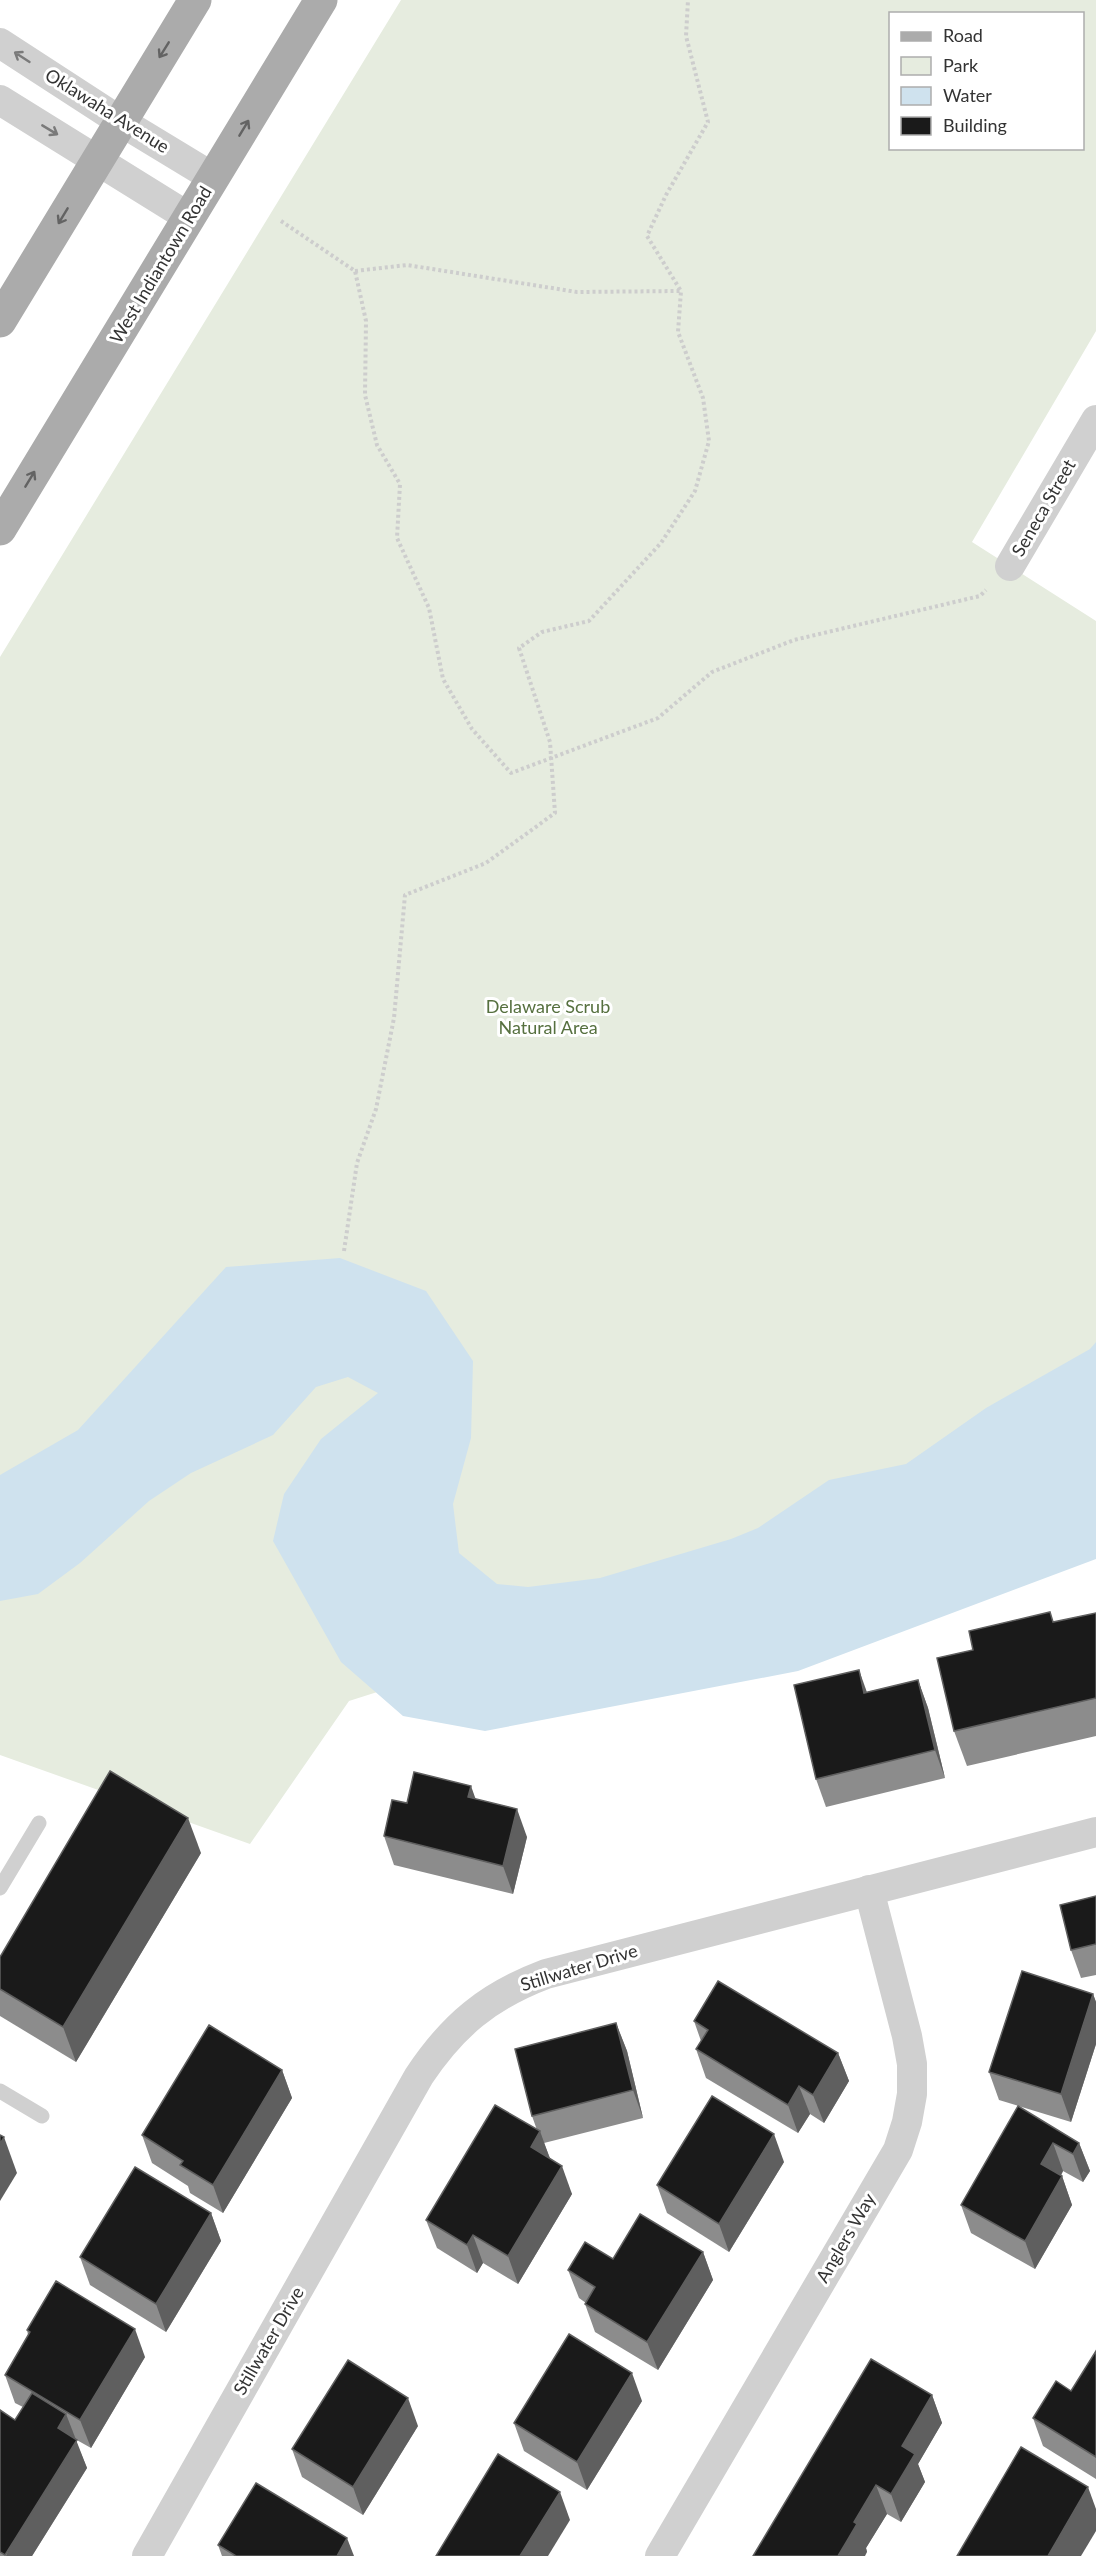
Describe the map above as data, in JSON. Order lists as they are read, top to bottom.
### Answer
{
  "streets": {
    "main road": ["West Indiantown Road"],
    "street": [
      "Oklawaha Avenue",
      "Seneca Street",
      "Stillwater Drive",
      "Anglers Way"
    ]
  },
  "crossings": [
    ["Oklawaha Avenue", "West Indiantown Road"],
    ["Stillwater Drive", "Anglers Way"]
  ],
  "parks": ["Delaware Scrub Natural Area"],
  "legend": [
    "Road",
    "Park",
    "Water",
    "Building"
  ]
}
